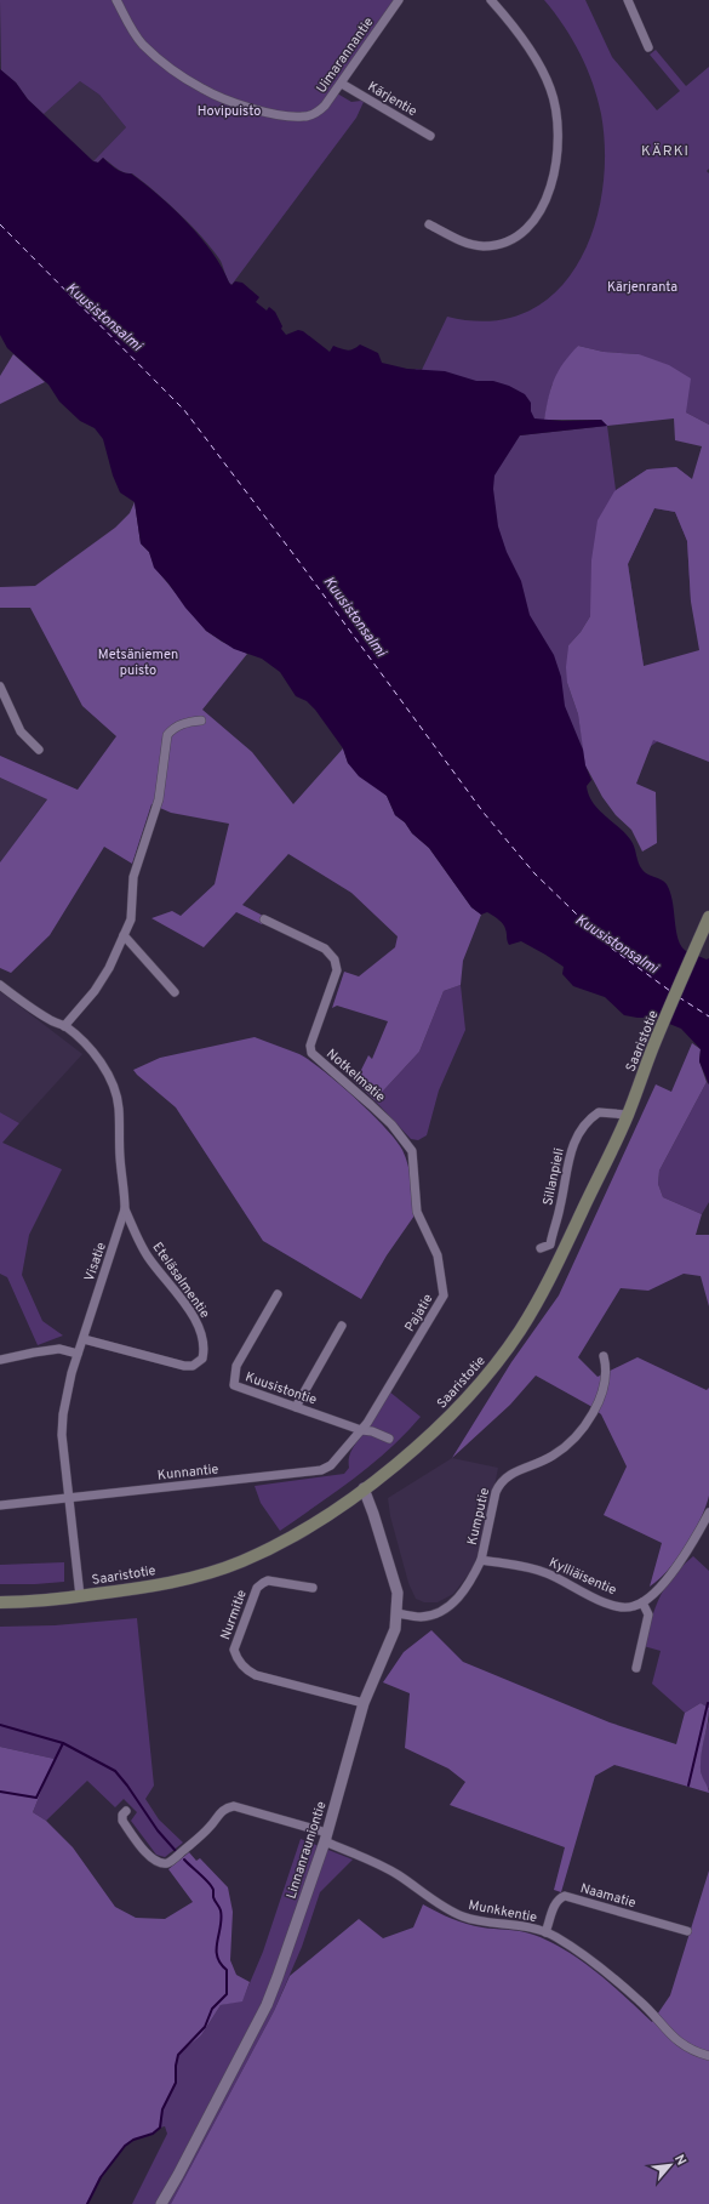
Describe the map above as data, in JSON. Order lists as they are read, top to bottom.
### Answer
{
  "streets": {
    "main road": ["Saaristotie"],
    "street": [
      "Uimarannantie",
      "Kärjentie",
      "Notkelmatie",
      "Sillanpieli",
      "Visatie",
      "Eteläsalmentie",
      "Pajatie",
      "Kuusistontie",
      "Kunnantie",
      "Kumputie",
      "Kylliäisentie",
      "Nurmitie",
      "Linnanrauniontie",
      "Naamatie",
      "Munkkentie"
    ]
  },
  "crossings": [
    ["Uimarannantie", "Kärjentie"],
    ["Saaristotie", "Sillanpieli"],
    ["Saaristotie", "Visatie"],
    ["Saaristotie", "Linnanrauniontie"],
    ["Notkelmatie", "Pajatie"],
    ["Visatie", "Eteläsalmentie"],
    ["Visatie", "Kunnantie"],
    ["Pajatie", "Kuusistontie"],
    ["Pajatie", "Kunnantie"],
    ["Kuusistontie", "Kunnantie"],
    ["Kumputie", "Kylliäisentie"],
    ["Nurmitie", "Linnanrauniontie"],
    ["Linnanrauniontie", "Munkkentie"],
    ["Naamatie", "Munkkentie"]
  ],
  "districts": ["KÄRKI"],
  "water": ["Kuusistonsalmi"],
  "parks": ["Hovipuisto", "Kärjenranta", "Metsäniemen puisto"],
  "north": "top right"
}
